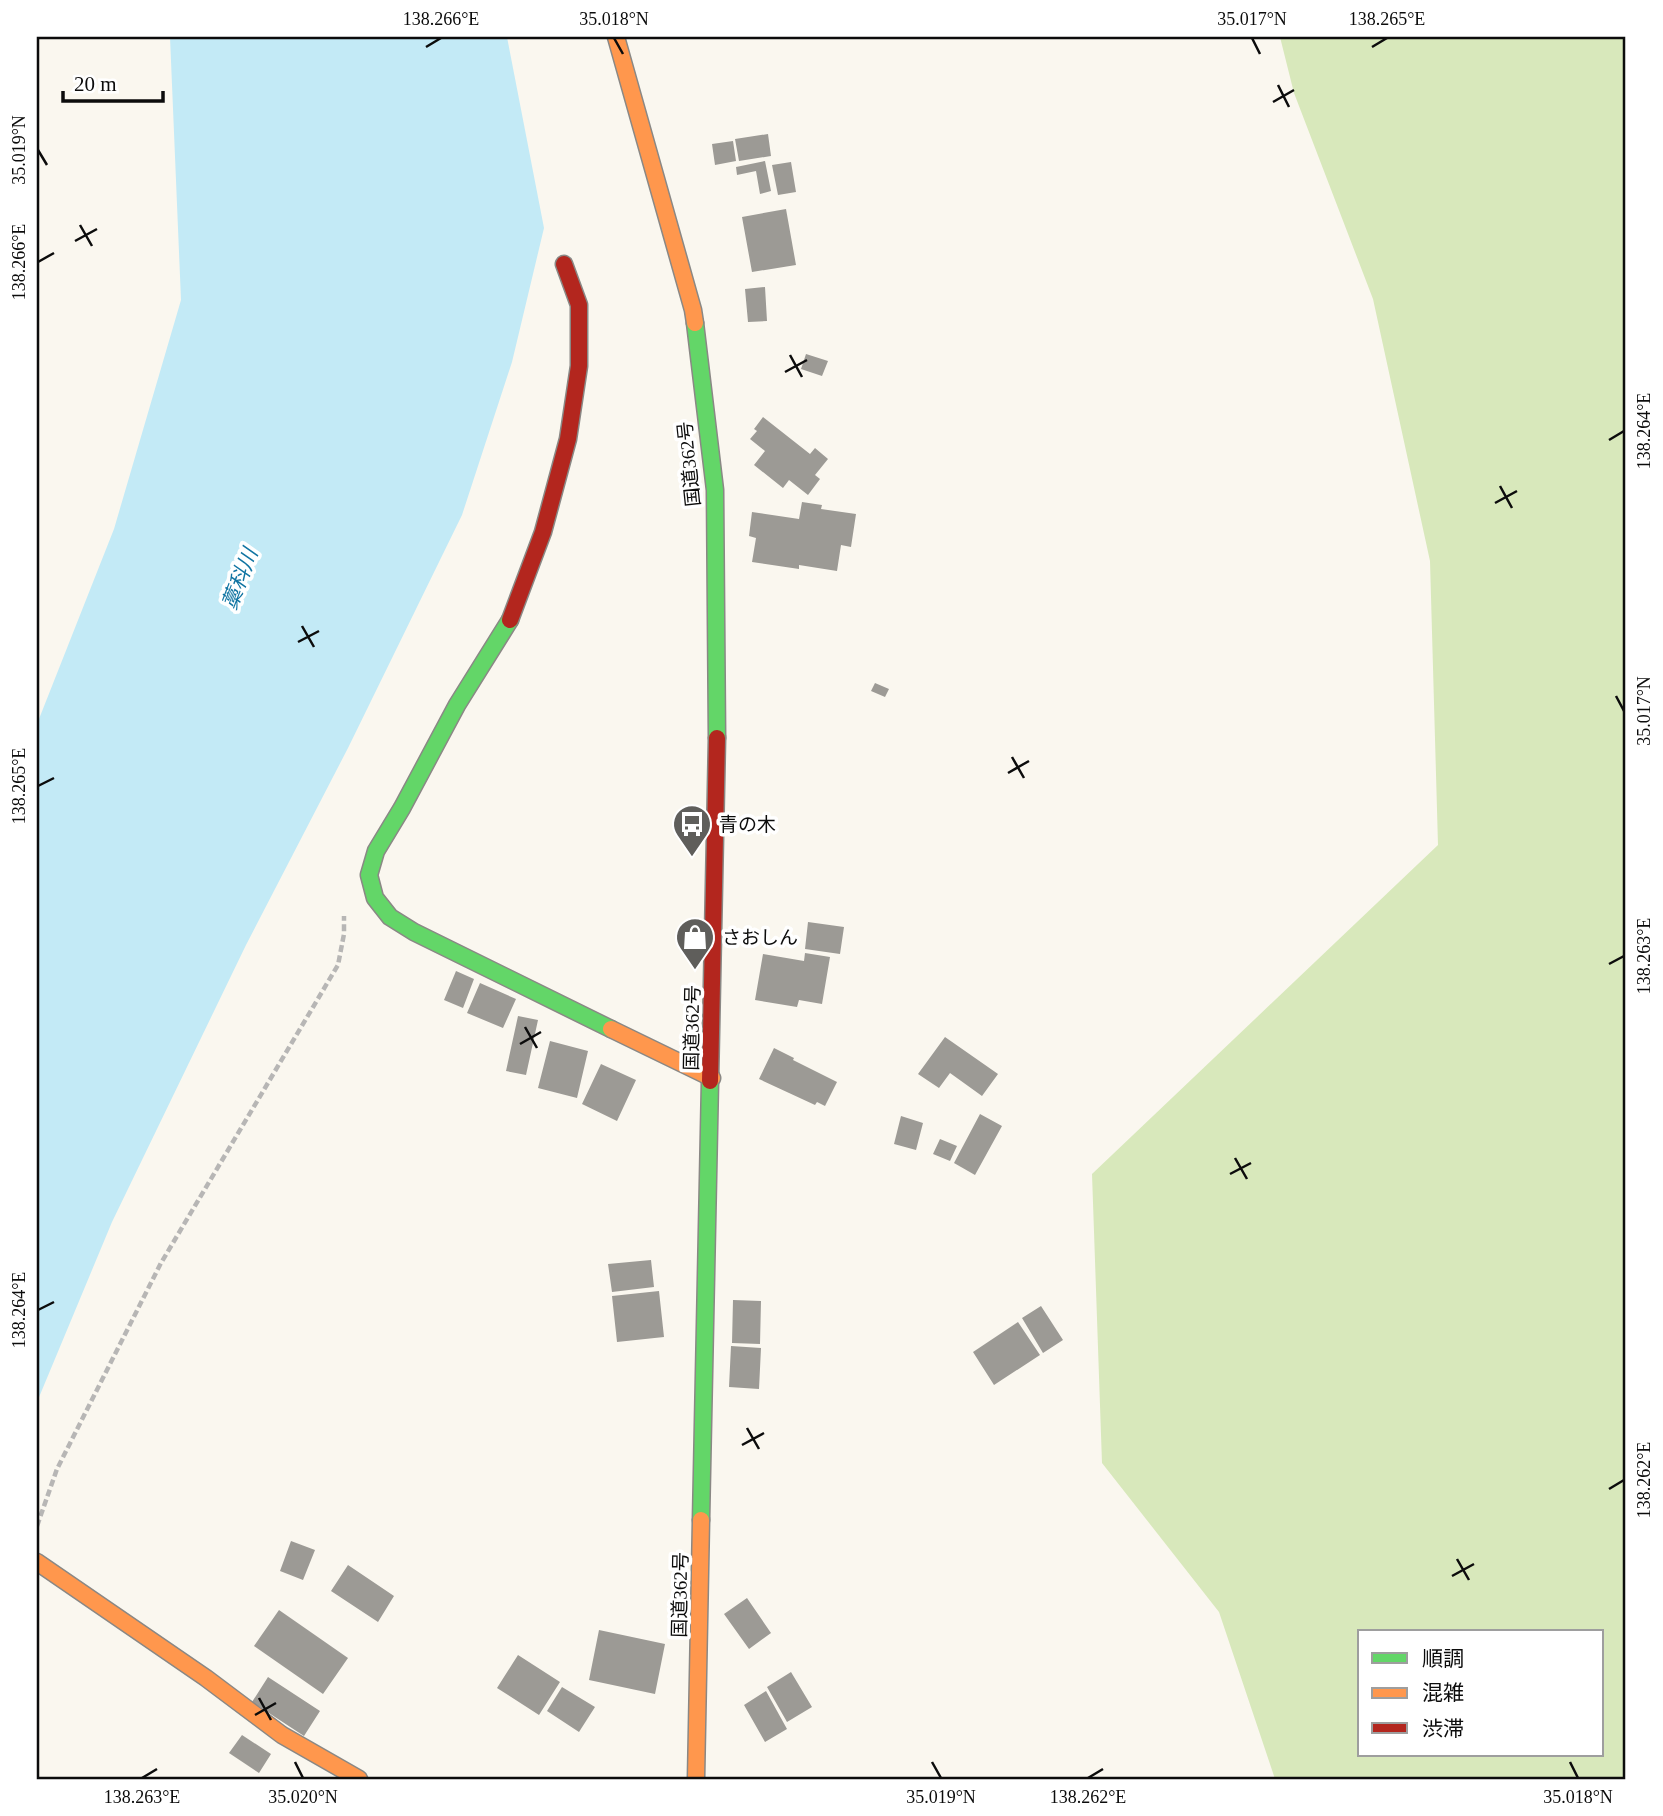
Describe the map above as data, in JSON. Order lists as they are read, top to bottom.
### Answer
{
  "streets": {
    "main road": ["国道362号"]
  },
  "water": ["藁科川"],
  "places": {
    "bus stop": ["青の木"],
    "shop": ["さおしん"]
  },
  "legend": ["順調", "混雑", "渋滞"],
  "scale_bar": "20 m",
  "coordinates": [
    "138.266°E",
    "35.018°N",
    "35.017°N",
    "138.265°E",
    "35.019°N",
    "138.264°E",
    "138.263°E",
    "138.262°E",
    "35.020°N"
  ]
}
